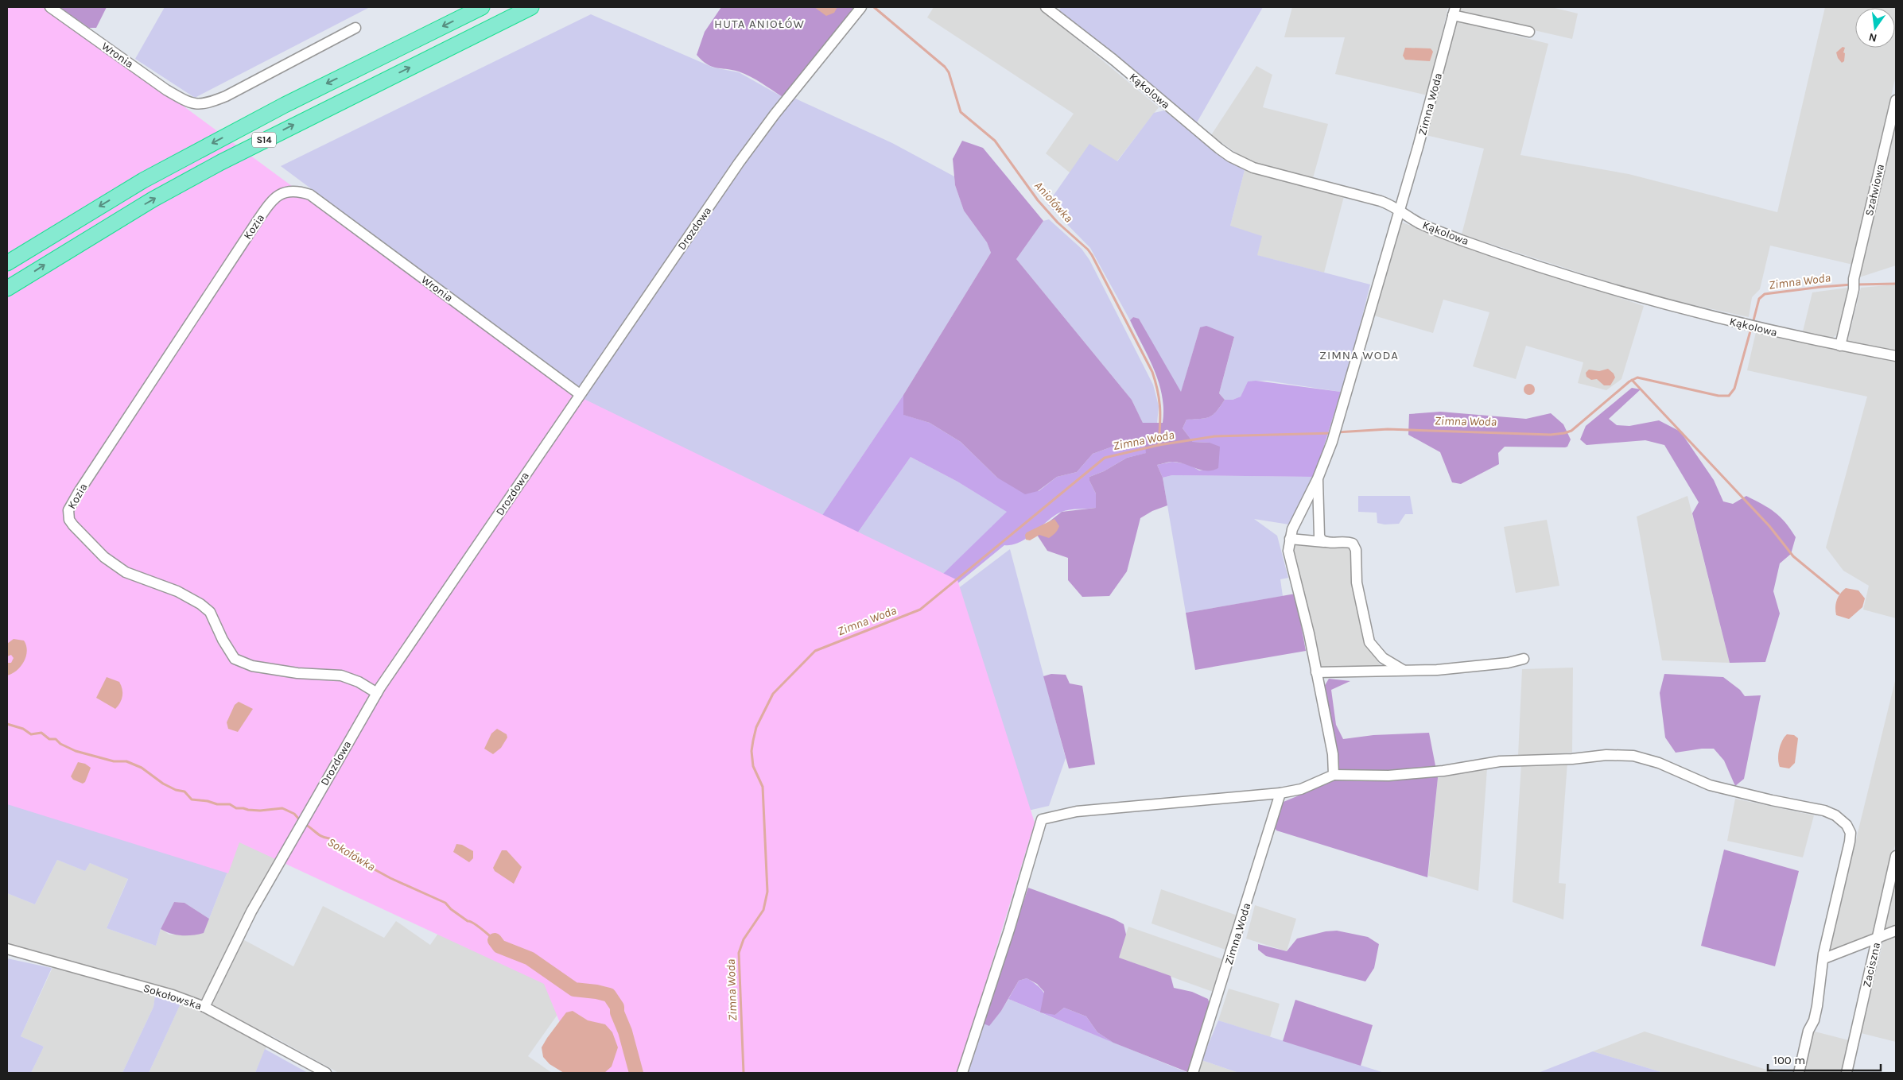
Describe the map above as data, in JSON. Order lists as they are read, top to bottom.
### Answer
{
  "streets": {
    "highway": ["S14"],
    "street": [
      "Wronia",
      "Kąkolowa",
      "Zimna Woda",
      "Szałwiowa",
      "Kozia",
      "Drozdowa",
      "Zaciszna",
      "Sokołowska"
    ]
  },
  "crossings": [
    ["Wronia", "Kozia"],
    ["Wronia", "Drozdowa"],
    ["Kąkolowa", "Zimna Woda"],
    ["Kąkolowa", "Szałwiowa"],
    ["Kozia", "Drozdowa"],
    ["Drozdowa", "Sokołowska"]
  ],
  "districts": ["HUTA ANIOŁÓW", "ZIMNA WODA"],
  "water": ["Aniołówka", "Zimna Woda", "Sokołówka"],
  "scale_bar": "100 m",
  "north": "bottom"
}
